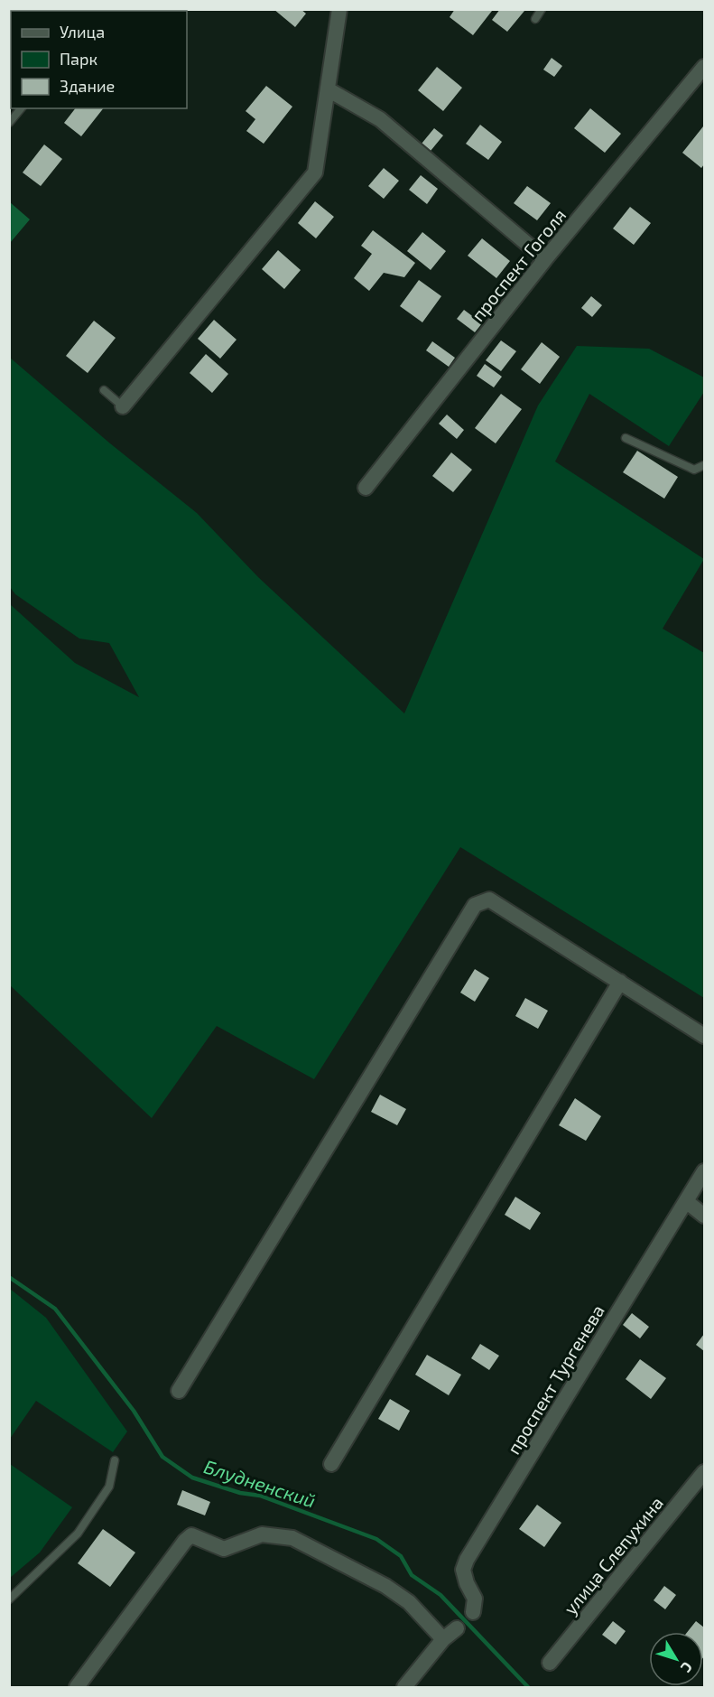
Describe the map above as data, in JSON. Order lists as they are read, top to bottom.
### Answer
{
  "streets": {
    "street": ["проспект Гоголя", "проспект Тургенева", "улица Слепухина"]
  },
  "water": ["Блудненский"],
  "legend": ["Улица", "Парк", "Здание"],
  "north": "bottom right"
}
